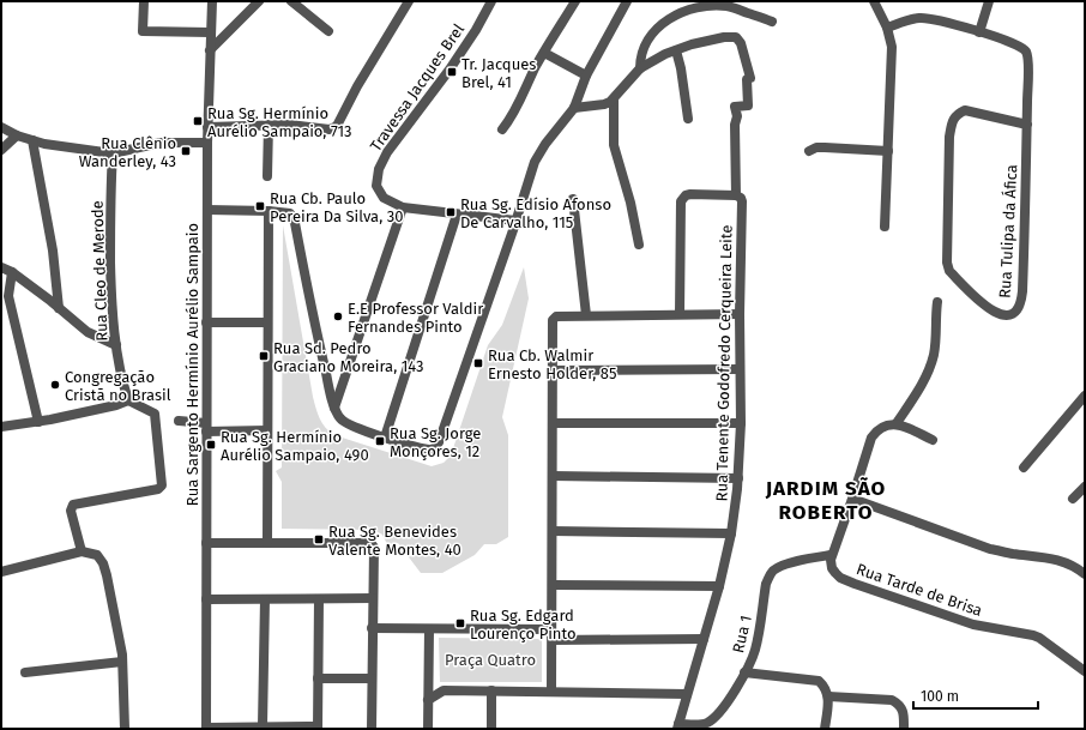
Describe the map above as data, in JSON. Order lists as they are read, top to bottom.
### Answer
{
  "streets": {
    "street": [
      "Travessa Jacques Brel",
      "Rua Tulipa da Áfica",
      "Rua Cleo de Merode",
      "Rua Tenente Godofredo Cerqueira Leite",
      "Rua Sargento Hermínio Aurélio Sampaio",
      "Rua Tarde de Brisa",
      "Rua 1"
    ]
  },
  "crossings": [
    ["Rua Tenente Godofredo Cerqueira Leite", "Rua 1"],
    ["Rua Tarde de Brisa", "Rua 1"]
  ],
  "districts": ["JARDIM SÃO ROBERTO"],
  "parks": ["Praça Quatro"],
  "places": {
    "transit": [
      "Tr. Jacques Brel, 41",
      "Rua Sg. Hermínio Aurélio Sampaio, 713",
      "Rua Clênio Wanderley, 43",
      "Rua Cb. Paulo Pereira Da Silva, 30",
      "Rua Sg. Edísio Afonso De Carvalho, 115",
      "Rua Sd. Pedro Graciano Moreira, 143",
      "Rua Cb. Walmir Ernesto Holder, 85",
      "Rua Sg. Jorge Monçores, 12",
      "Rua Sg. Hermínio Aurélio Sampaio, 490",
      "Rua Sg. Benevides Valente Montes, 40",
      "Rua Sg. Edgard Lourenço Pinto"
    ],
    "other": ["E.E Professor Valdir Fernandes Pinto", "Congregação Cristã no Brasil"]
  },
  "scale_bar": "100 m"
}
